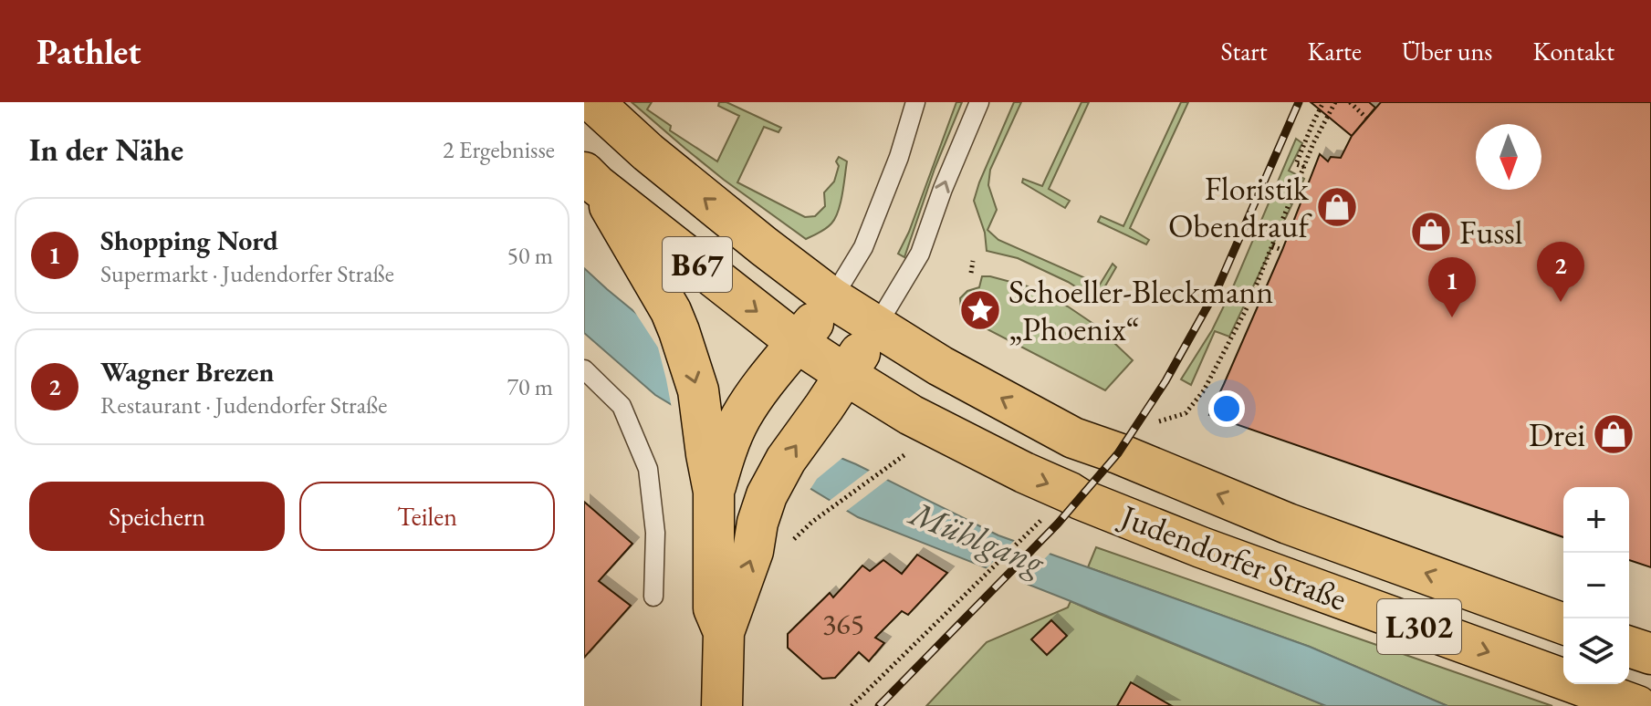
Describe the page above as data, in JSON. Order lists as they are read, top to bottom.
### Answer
{
  "streets": {
    "main road": ["B67", "Judendorfer Straße", "L302"]
  },
  "crossings": [
    ["B67", "Judendorfer Straße"]
  ],
  "water": ["Mühlgang"],
  "places": {
    "shop": ["Floristik Obendrauf", "Fussl", "Drei"],
    "place": ["Schoeller-Bleckmann „Phoenix“"]
  },
  "house_numbers": ["365"],
  "north": "bottom",
  "page": {
    "header": "Pathlet",
    "nav": [
      "Start",
      "Karte",
      "Über uns",
      "Kontakt"
    ],
    "heading": ["In der Nähe", "2 Ergebnisse"],
    "list": [
      {
        "mark": "1",
        "name": "Shopping Nord",
        "note": "Supermarkt · Judendorfer Straße",
        "value": "50 m"
      },
      {
        "mark": "2",
        "name": "Wagner Brezen",
        "note": "Restaurant · Judendorfer Straße",
        "value": "70 m"
      }
    ],
    "pins": ["2", "1"],
    "buttons": ["Speichern", "Teilen"],
    "map_buttons": ["+", "−"]
  }
}
